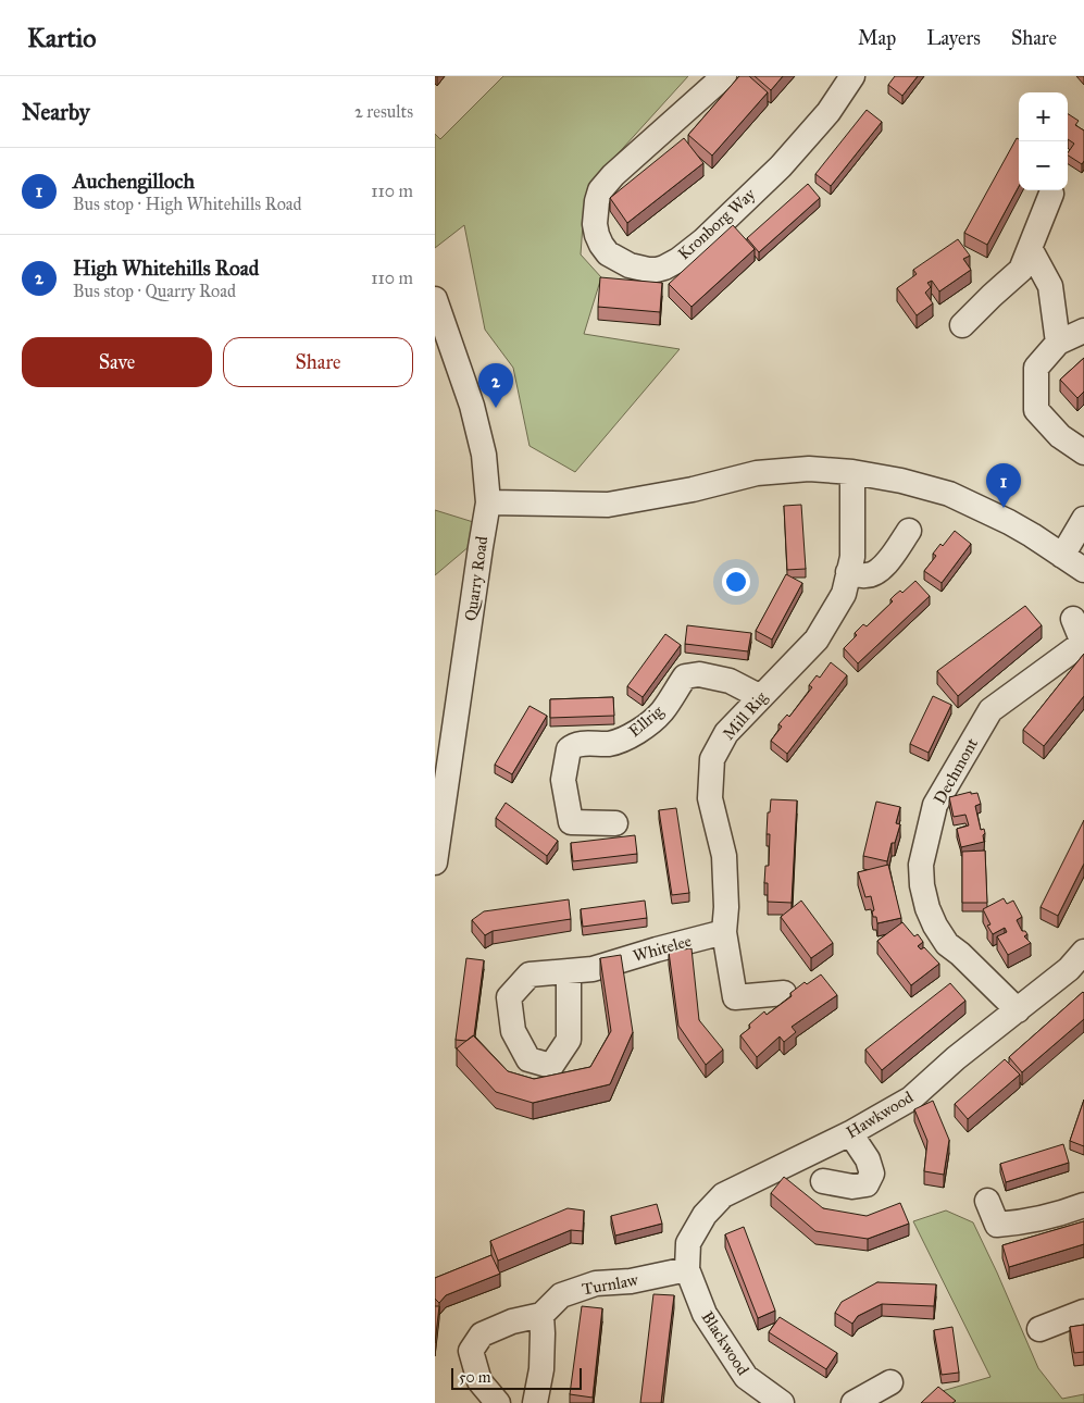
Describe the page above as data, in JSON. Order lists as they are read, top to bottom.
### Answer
{
  "streets": {
    "street": [
      "Kronborg Way",
      "Quarry Road",
      "Mill Rig",
      "Ellrig",
      "Dechmont",
      "Whitelee",
      "Hawkwood",
      "Turnlaw",
      "Blackwood"
    ]
  },
  "crossings": [
    ["Mill Rig", "Ellrig"],
    ["Mill Rig", "Whitelee"],
    ["Dechmont", "Hawkwood"],
    ["Hawkwood", "Turnlaw"],
    ["Hawkwood", "Blackwood"],
    ["Turnlaw", "Blackwood"]
  ],
  "scale_bar": "50 m",
  "page": {
    "header": "Kartio",
    "nav": ["Map", "Layers", "Share"],
    "heading": ["Nearby", "2 results"],
    "map_buttons": ["+", "−"],
    "list": [
      {
        "mark": "1",
        "name": "Auchengilloch",
        "note": "Bus stop · High Whitehills Road",
        "value": "110 m"
      },
      {
        "mark": "2",
        "name": "High Whitehills Road",
        "note": "Bus stop · Quarry Road",
        "value": "110 m"
      }
    ],
    "buttons": ["Save", "Share"],
    "pins": ["2", "1"],
    "scale": "50 m"
  }
}
